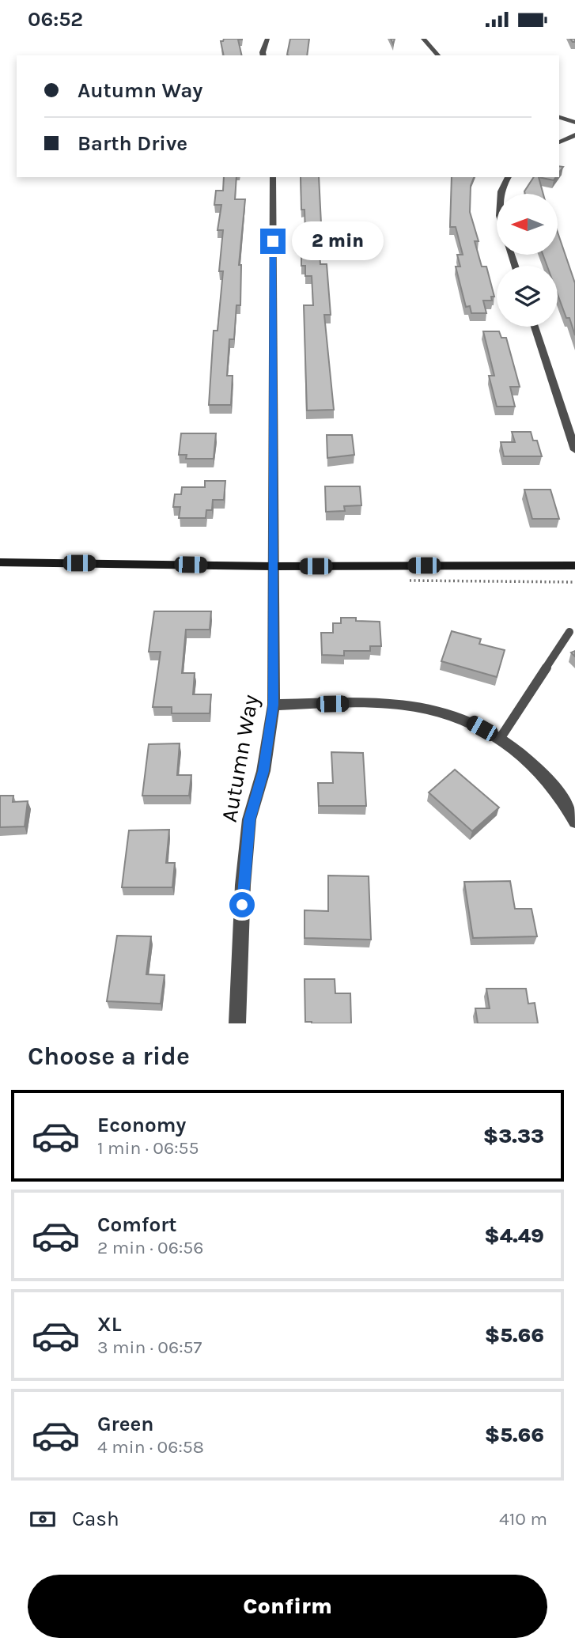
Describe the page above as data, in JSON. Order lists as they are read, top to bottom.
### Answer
{
  "streets": {
    "street": ["Autumn Way"]
  },
  "north": "left",
  "page": {
    "status": "06:52",
    "banner": ["Autumn Way", "Barth Drive"],
    "bubble": "2 min",
    "heading": "Choose a ride",
    "list": [
      {
        "name": "Economy",
        "note": "1 min · 06:55",
        "value": "$3.33"
      },
      {
        "name": "Comfort",
        "note": "2 min · 06:56",
        "value": "$4.49"
      },
      {
        "name": "XL",
        "note": "3 min · 06:57",
        "value": "$5.66"
      },
      {
        "name": "Green",
        "note": "4 min · 06:58",
        "value": "$5.66"
      }
    ],
    "pay": ["Cash", "410 m"],
    "buttons": "Confirm"
  }
}
